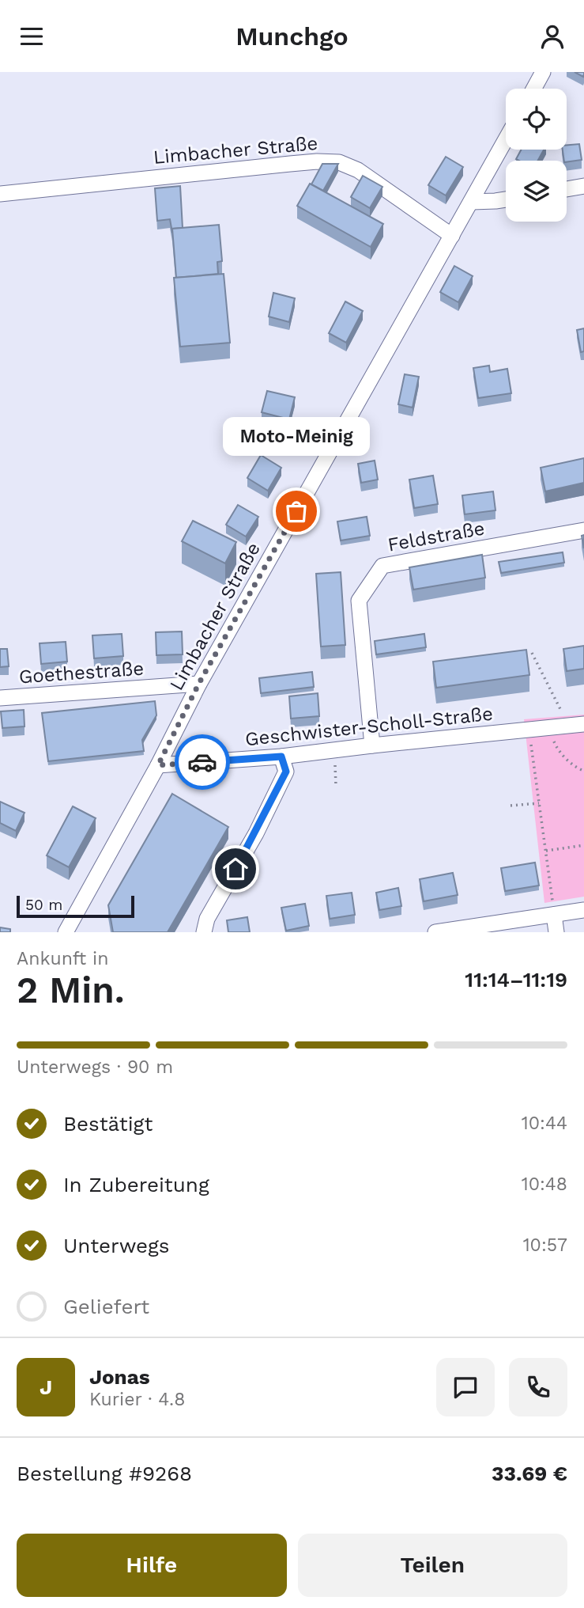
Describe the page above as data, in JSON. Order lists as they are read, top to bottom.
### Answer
{
  "streets": {
    "street": [
      "Limbacher Straße",
      "Feldstraße",
      "Goethestraße",
      "Geschwister-Scholl-Straße"
    ]
  },
  "crossings": [
    ["Limbacher Straße", "Goethestraße"],
    ["Limbacher Straße", "Geschwister-Scholl-Straße"],
    ["Feldstraße", "Geschwister-Scholl-Straße"]
  ],
  "places": ["Moto-Meinig"],
  "scale_bar": "50 m",
  "page": {
    "header": "Munchgo",
    "bubble": "Moto-Meinig",
    "scale": "50 m",
    "heading": ["2 Min.", "Ankunft in", "11:14–11:19"],
    "panel": [
      "Jonas",
      "Kurier · 4.8",
      "Bestellung #9268",
      "33.69 €"
    ],
    "bar": "Unterwegs · 90 m",
    "list": [
      ["Bestätigt", "10:44"],
      ["In Zubereitung", "10:48"],
      ["Unterwegs", "10:57"],
      "Geliefert"
    ],
    "round": "J",
    "buttons": ["Hilfe", "Teilen"]
  }
}
